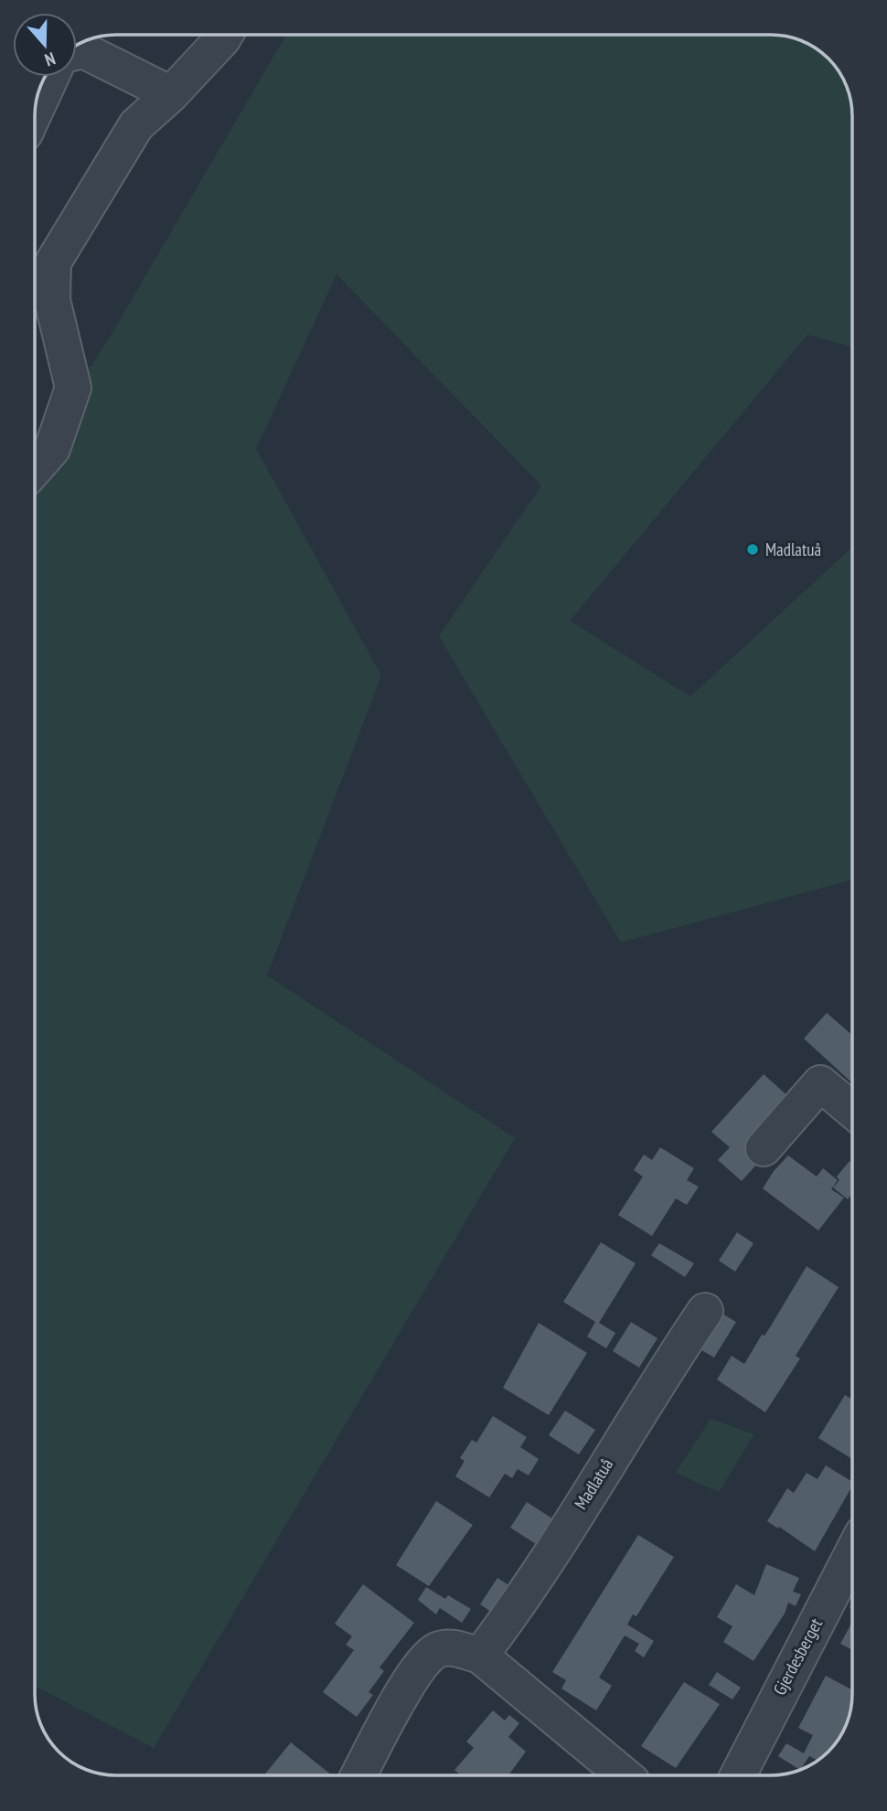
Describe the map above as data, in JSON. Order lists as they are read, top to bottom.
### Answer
{
  "streets": {
    "street": ["Madlatuå", "Gjerdesberget"]
  },
  "places": ["Madlatuå"],
  "north": "bottom"
}
